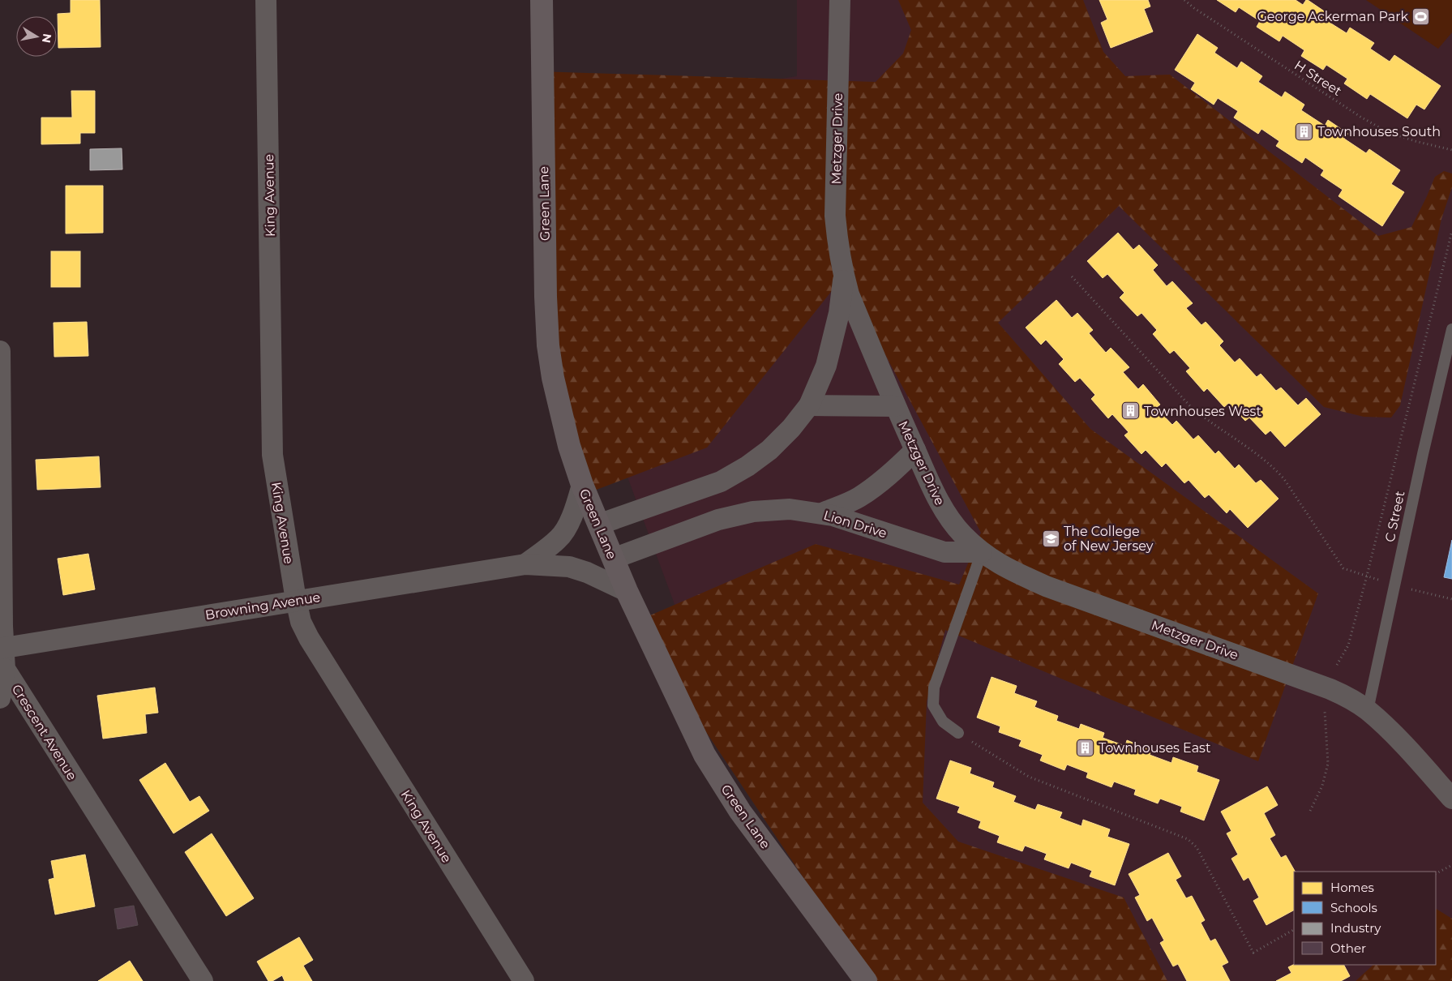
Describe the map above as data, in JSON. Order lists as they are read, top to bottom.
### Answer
{
  "streets": {
    "street": [
      "Metzger Drive",
      "King Avenue",
      "Green Lane",
      "Lion Drive",
      "Browning Avenue",
      "Crescent Avenue"
    ],
    "lane": ["C Street"],
    "path": ["H Street"]
  },
  "crossings": [
    ["Metzger Drive", "C Street"],
    ["Metzger Drive", "Lion Drive"],
    ["King Avenue", "Browning Avenue"],
    ["Green Lane", "Lion Drive"],
    ["Green Lane", "Browning Avenue"],
    ["Browning Avenue", "Crescent Avenue"]
  ],
  "places": {
    "sports": ["George Ackerman Park"],
    "building": ["Townhouses South", "Townhouses West", "Townhouses East"],
    "school or university": ["The College of New Jersey"]
  },
  "legend": [
    "Homes",
    "Schools",
    "Industry",
    "Other"
  ],
  "north": "right"
}
